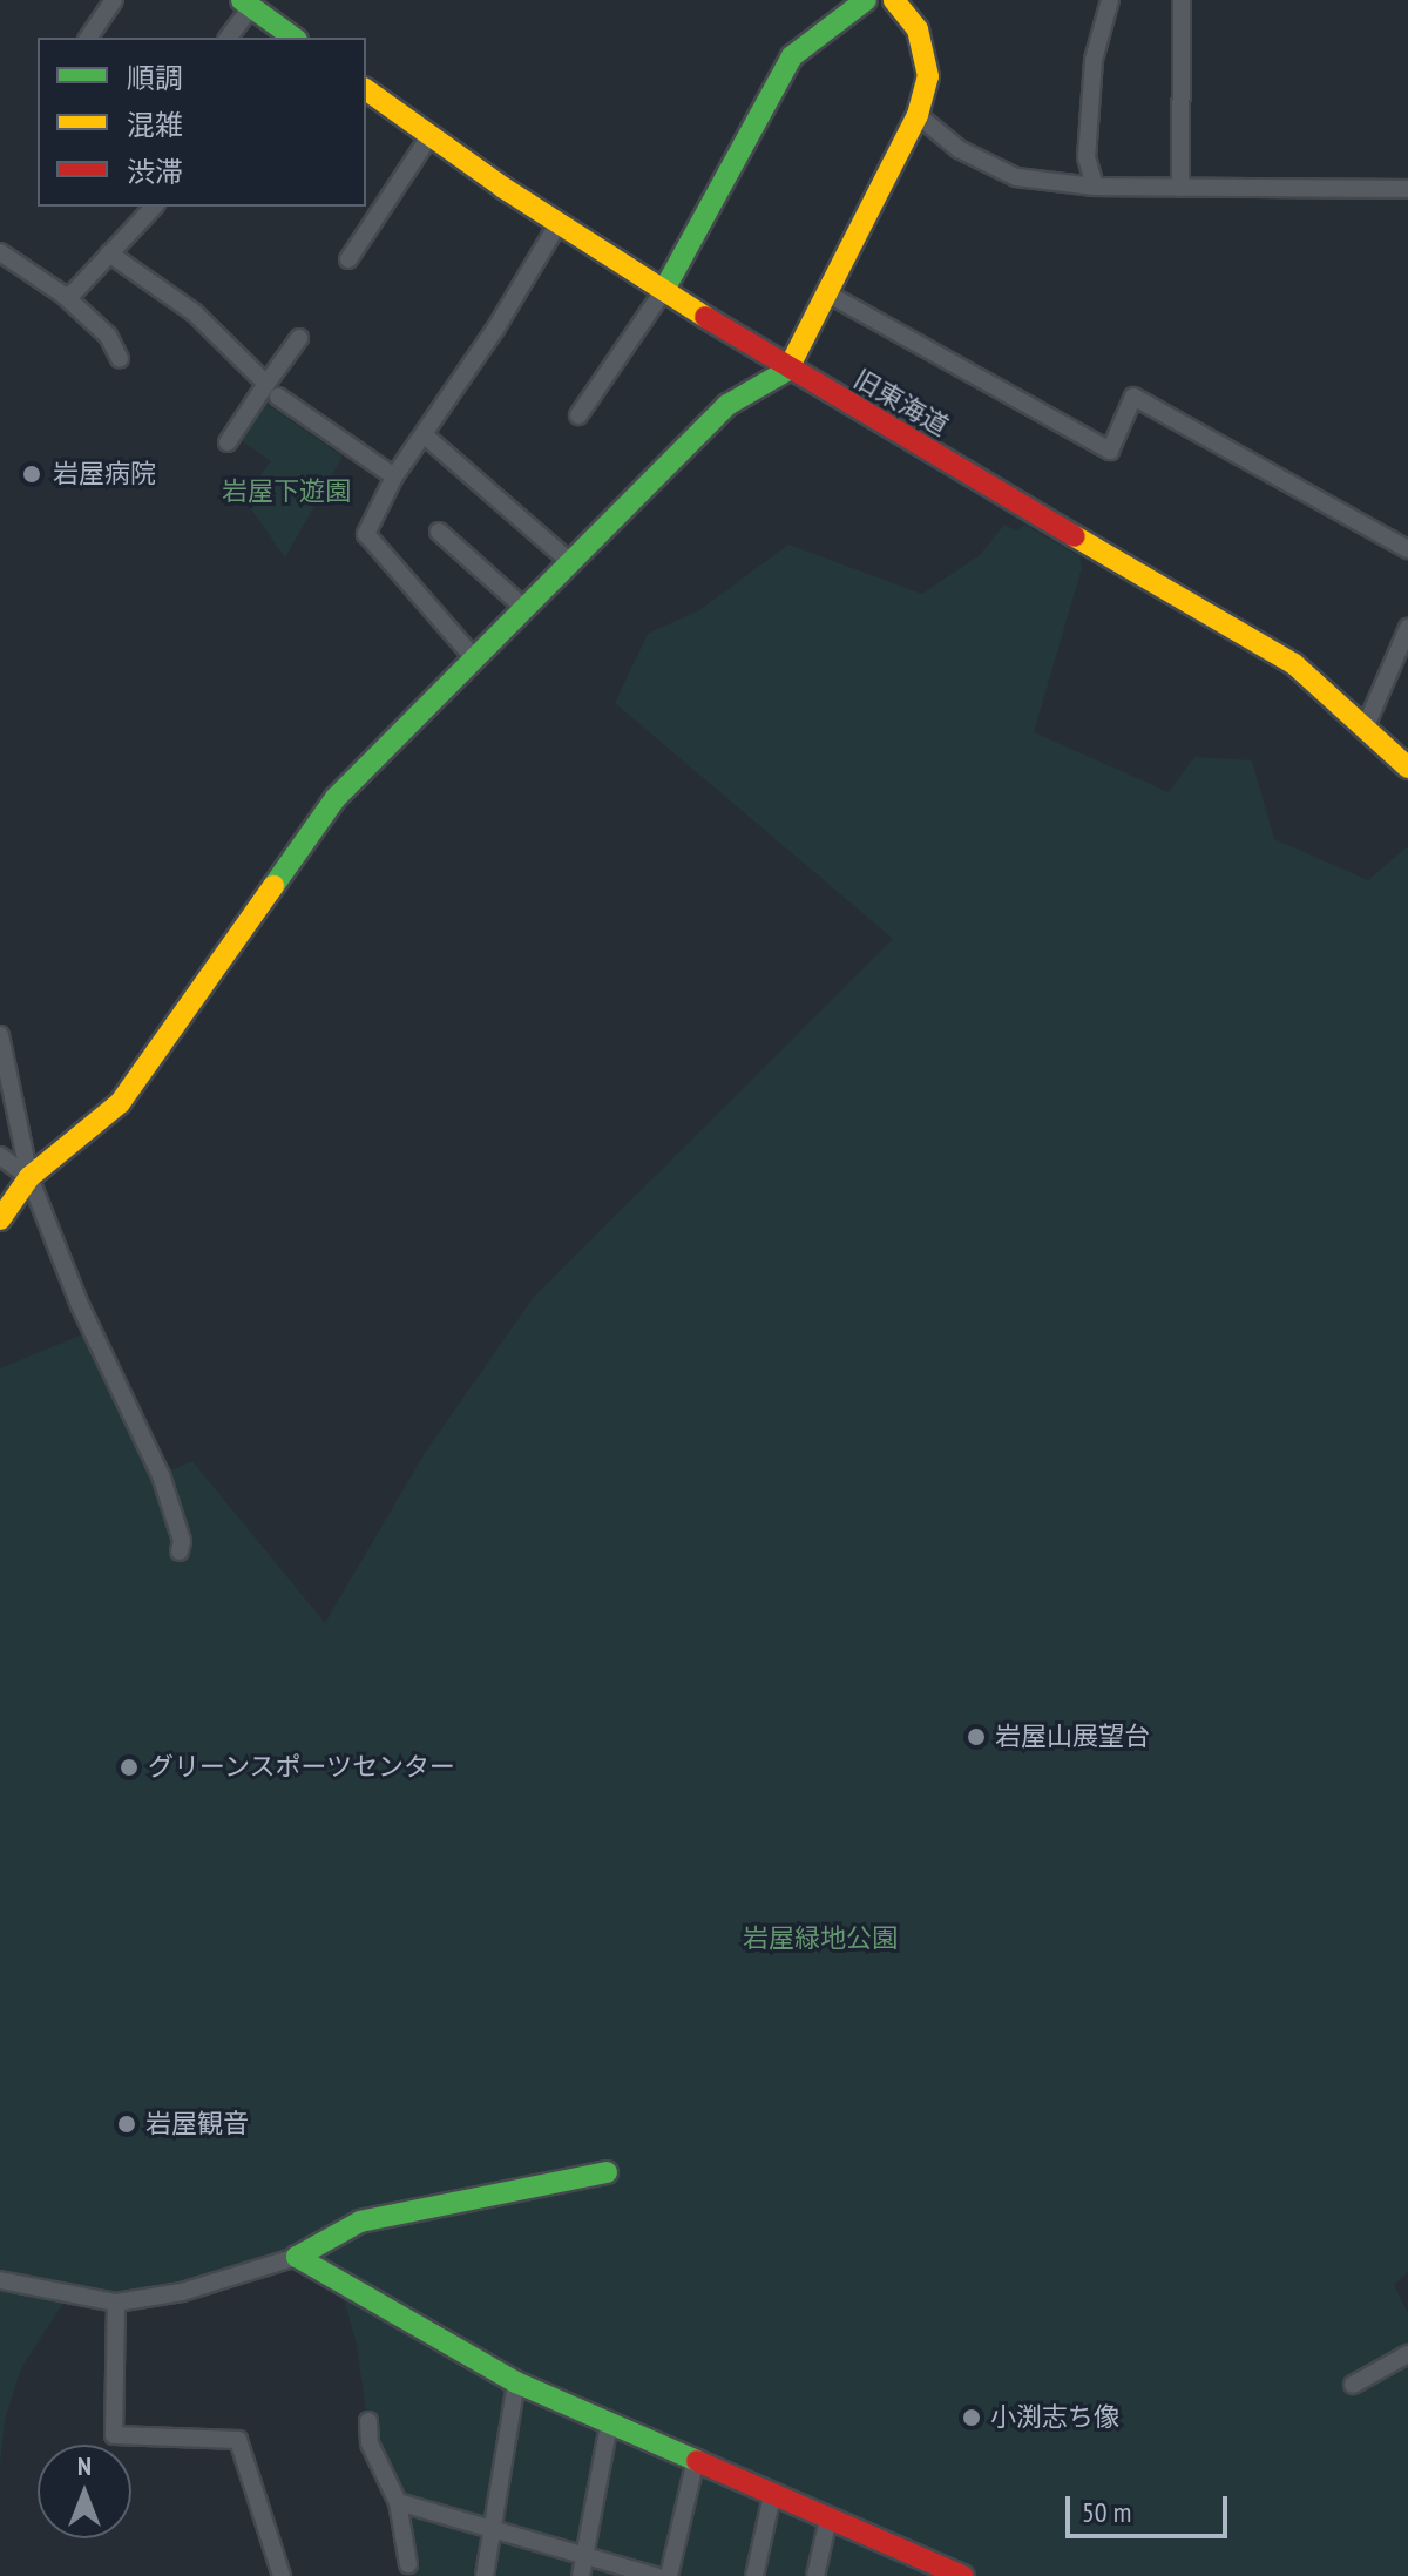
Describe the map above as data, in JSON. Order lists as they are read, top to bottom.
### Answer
{
  "streets": {
    "street": ["旧東海道"]
  },
  "parks": ["岩屋下遊園", "岩屋緑地公園"],
  "places": [
    "岩屋病院",
    "岩屋山展望台",
    "グリーンスポーツセンター",
    "岩屋観音",
    "小渕志ち像"
  ],
  "legend": ["順調", "混雑", "渋滞"],
  "scale_bar": "50 m",
  "north": "top"
}
